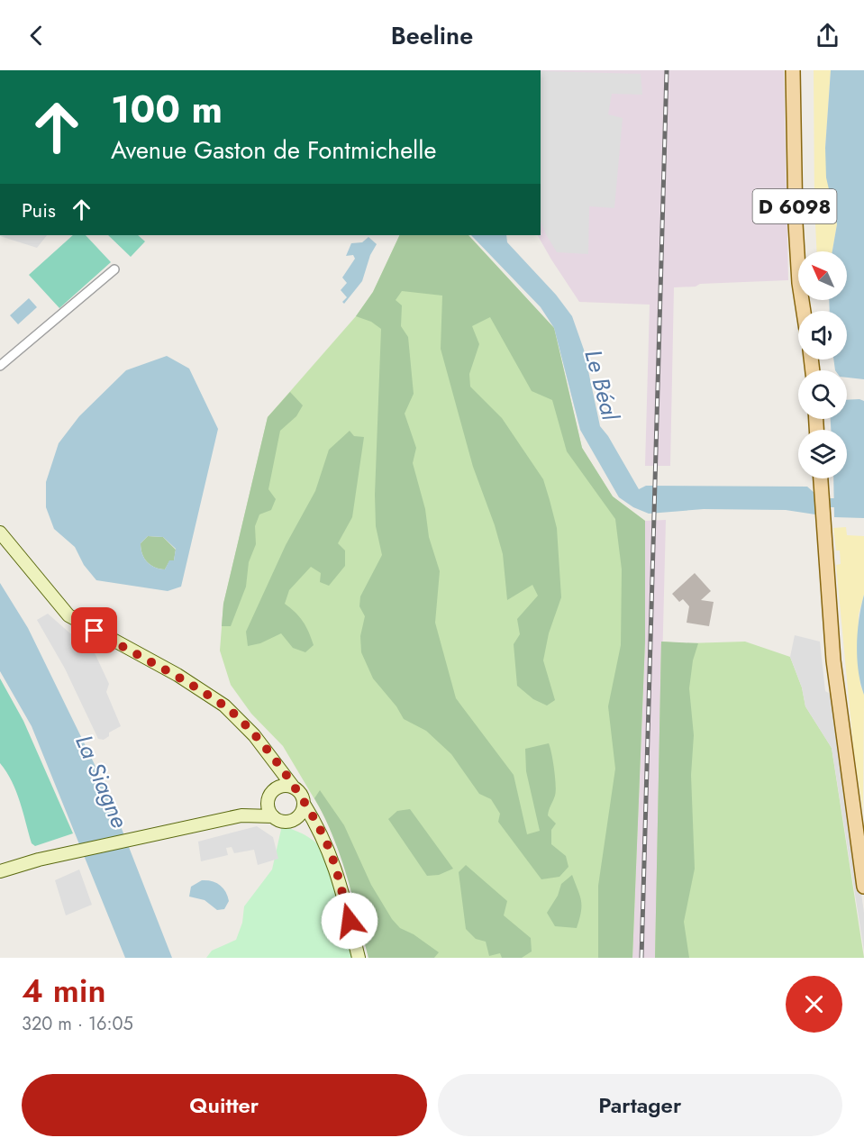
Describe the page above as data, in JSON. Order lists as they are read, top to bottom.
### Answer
{
  "streets": {
    "main road": ["D 6098"]
  },
  "water": ["Le Béal", "La Siagne"],
  "north": "top left",
  "page": {
    "header": "Beeline",
    "turn": ["100 m", "Avenue Gaston de Fontmichelle"],
    "then": "Puis",
    "heading": ["4 min", "320 m · 16:05"],
    "buttons": ["Quitter", "Partager"]
  }
}
